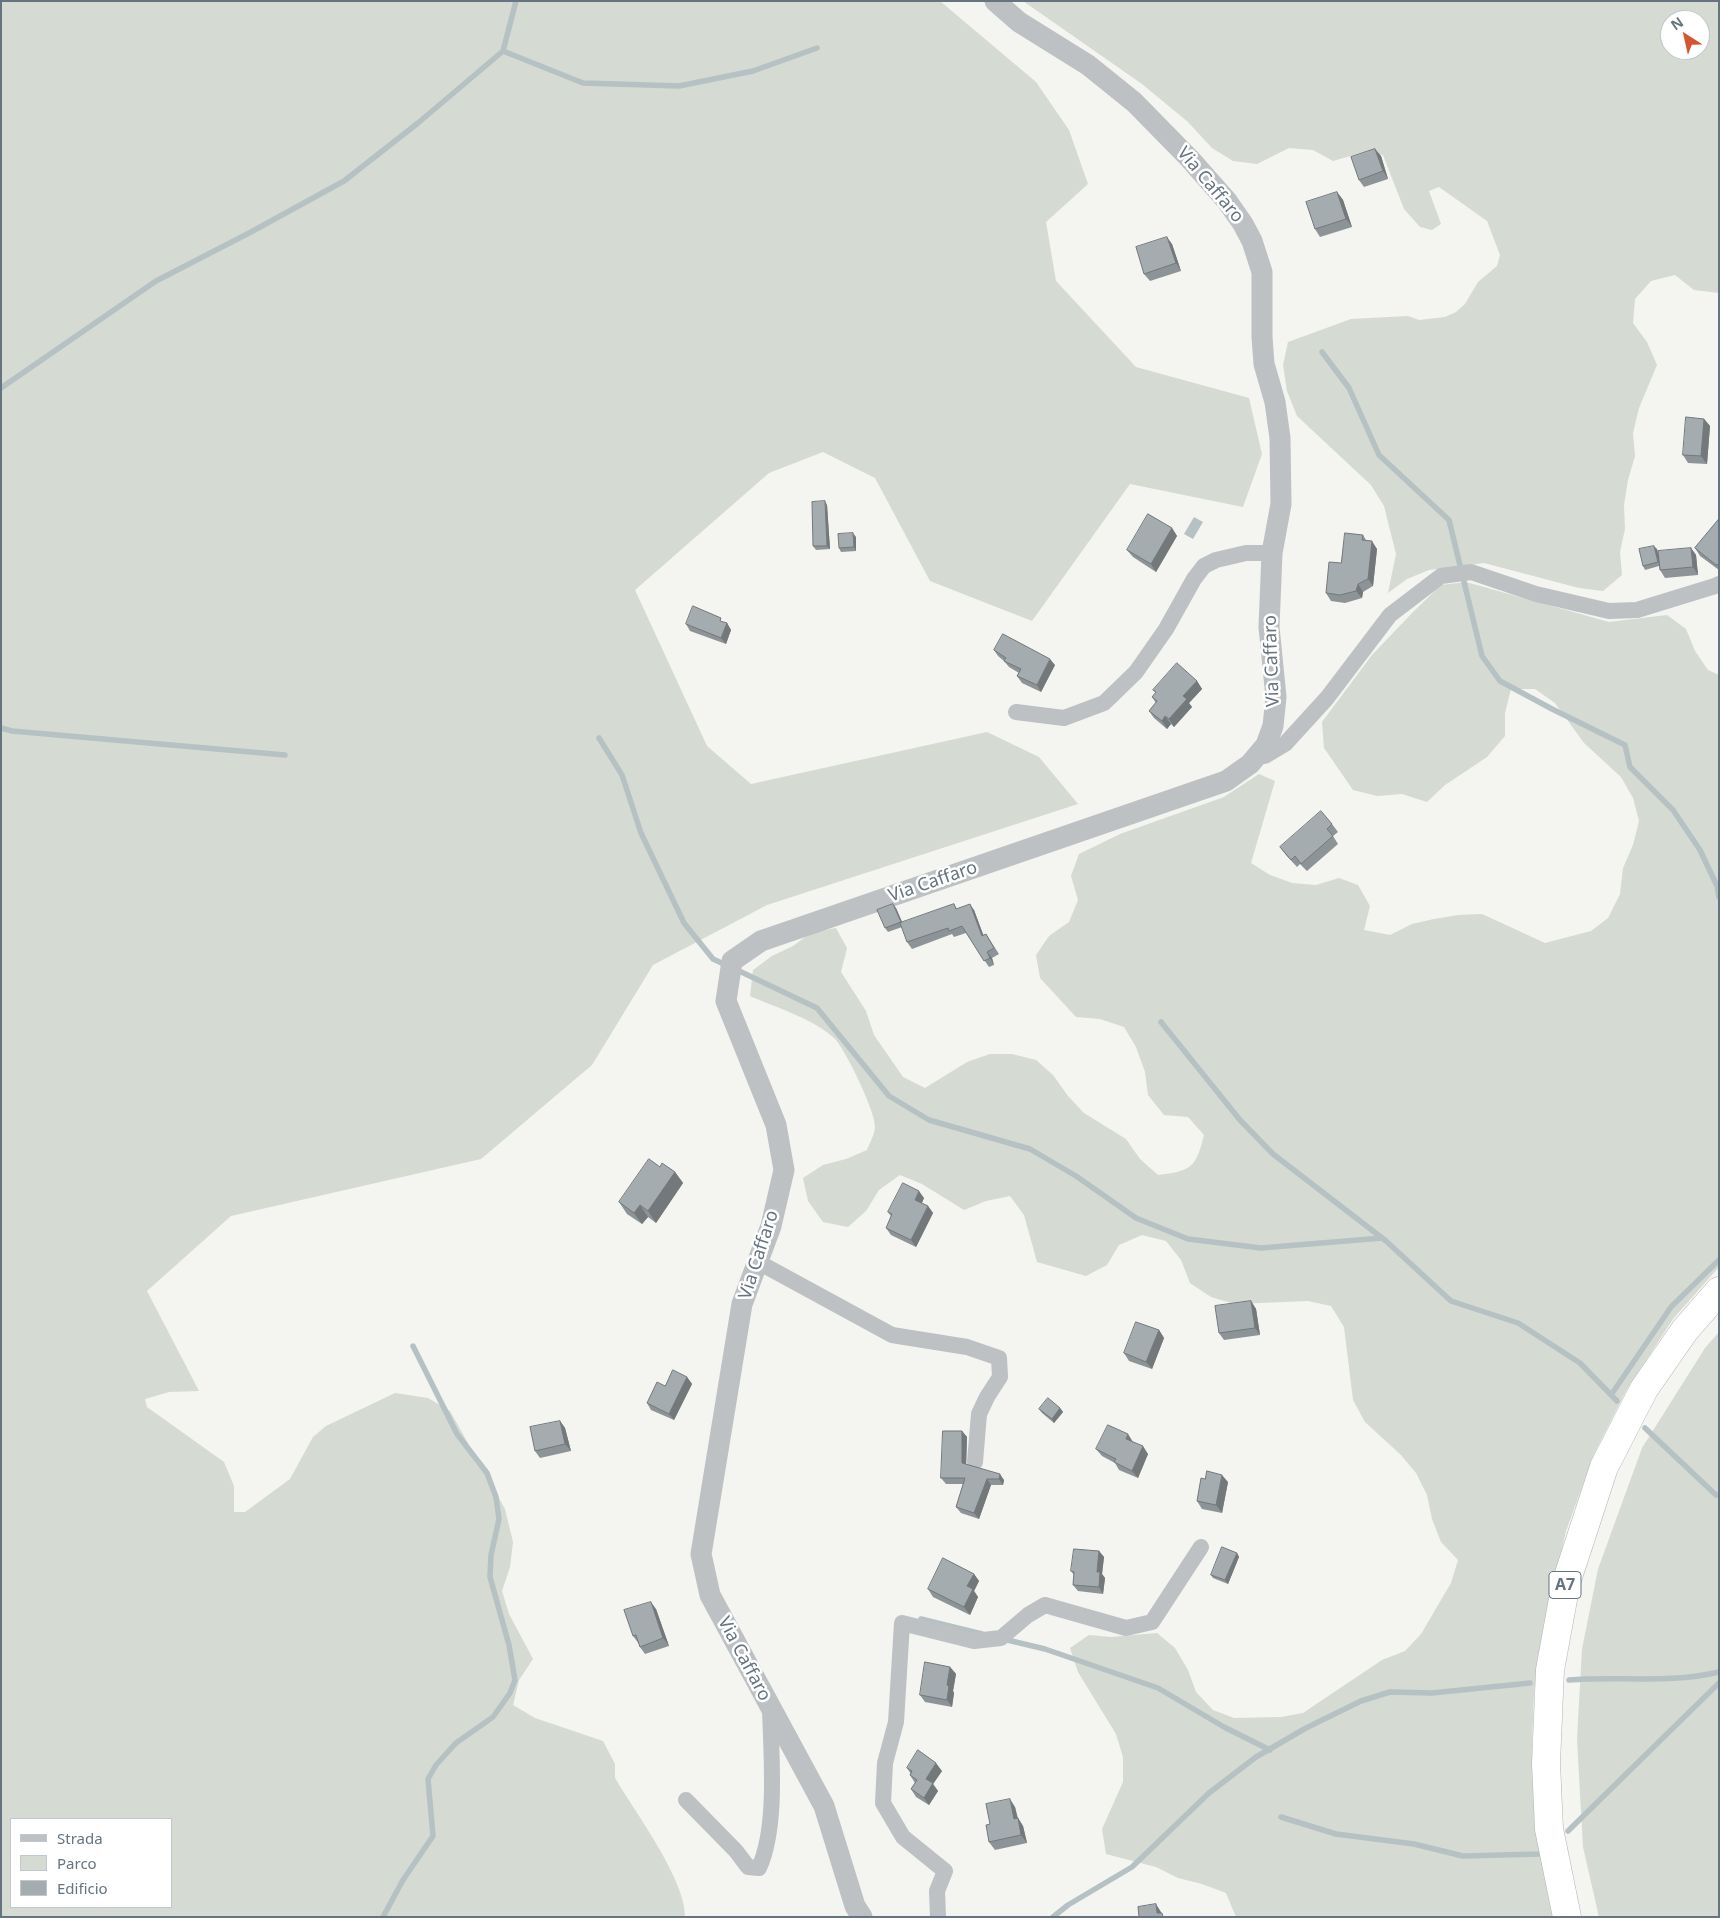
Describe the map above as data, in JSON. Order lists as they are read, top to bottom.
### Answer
{
  "streets": {
    "highway": ["A7"],
    "street": ["Via Caffaro"]
  },
  "legend": ["Strada", "Parco", "Edificio"],
  "north": "top left"
}
